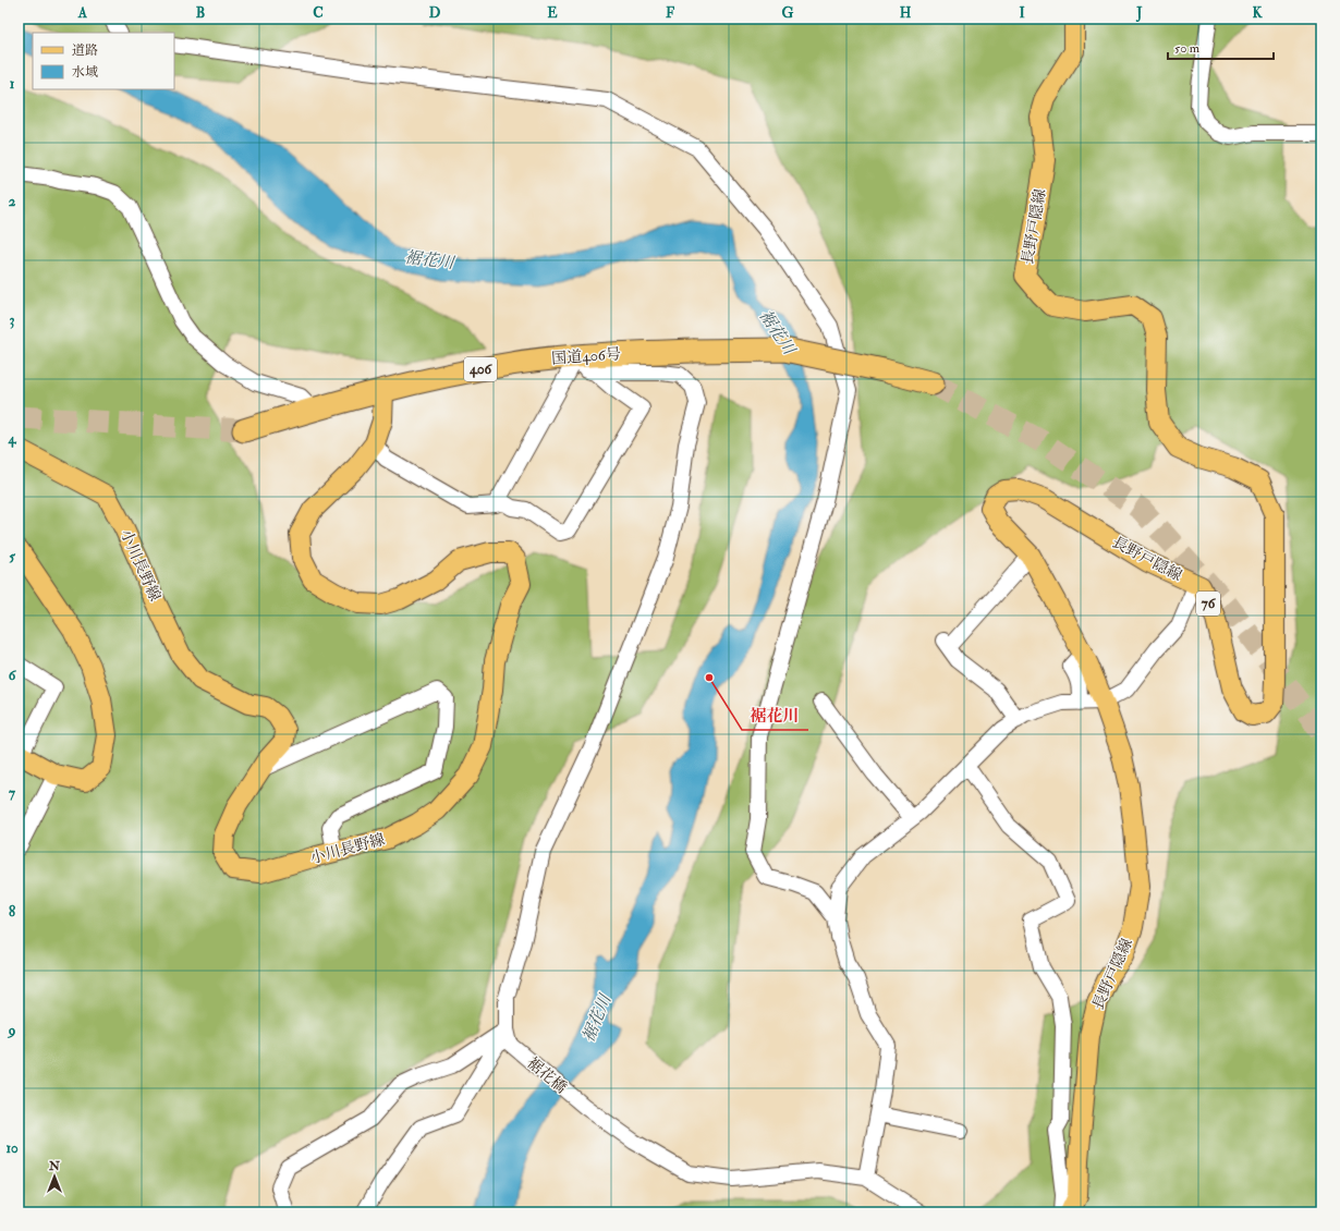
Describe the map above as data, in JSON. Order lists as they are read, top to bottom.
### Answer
{
  "streets": {
    "highway": ["国道406号", "406"],
    "main road": ["長野戸隠線", "小川長野線", "76"],
    "street": ["裾花橋"]
  },
  "crossings": [
    ["国道406号", "小川長野線"]
  ],
  "water": ["裾花川"],
  "places": ["裾花川"],
  "legend": ["道路", "水域"],
  "scale_bar": "50 m",
  "north": "top",
  "grid": {
    "columns": [
      "A",
      "B",
      "C",
      "D",
      "E",
      "F",
      "G",
      "H",
      "I",
      "J",
      "K"
    ],
    "rows": [
      "1",
      "2",
      "3",
      "4",
      "5",
      "6",
      "7",
      "8",
      "9",
      "10"
    ]
  }
}
